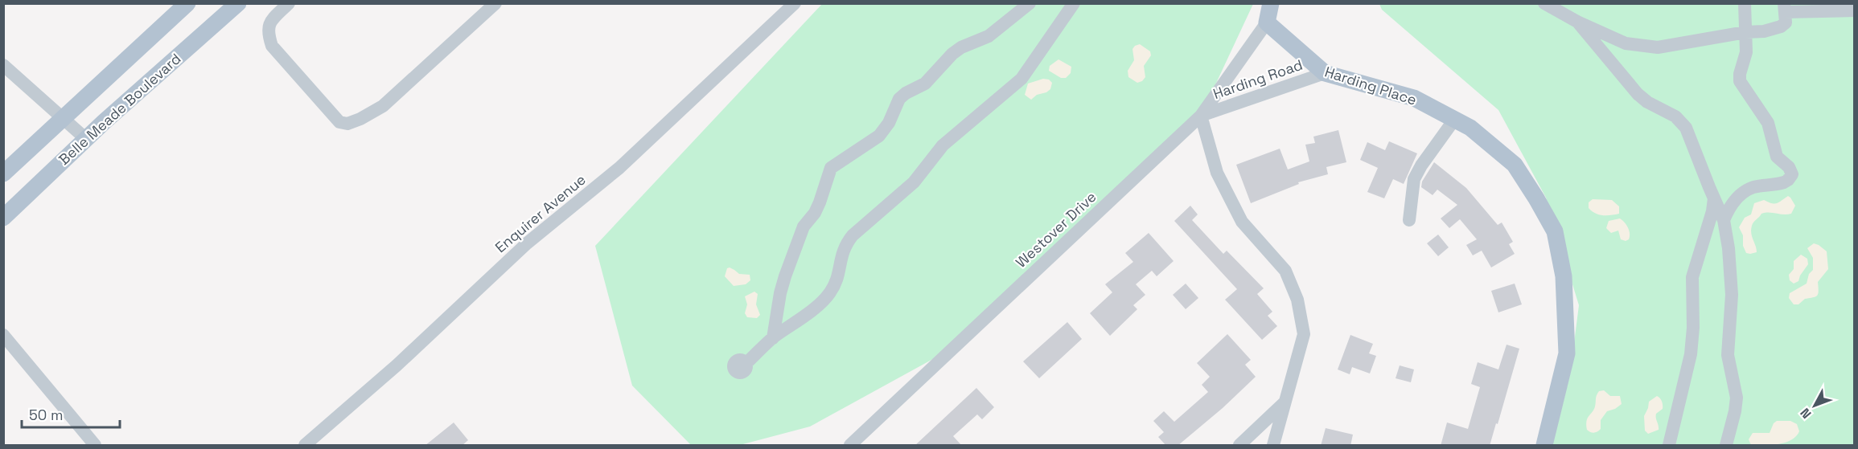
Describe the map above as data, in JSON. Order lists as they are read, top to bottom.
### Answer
{
  "streets": {
    "main road": ["Harding Place", "Belle Meade Boulevard"],
    "street": ["Harding Road", "Enquirer Avenue", "Westover Drive"]
  },
  "crossings": [
    ["Harding Road", "Harding Place"],
    ["Harding Road", "Westover Drive"],
    ["Harding Place", "Westover Drive"]
  ],
  "scale_bar": "50 m",
  "north": "bottom left"
}
